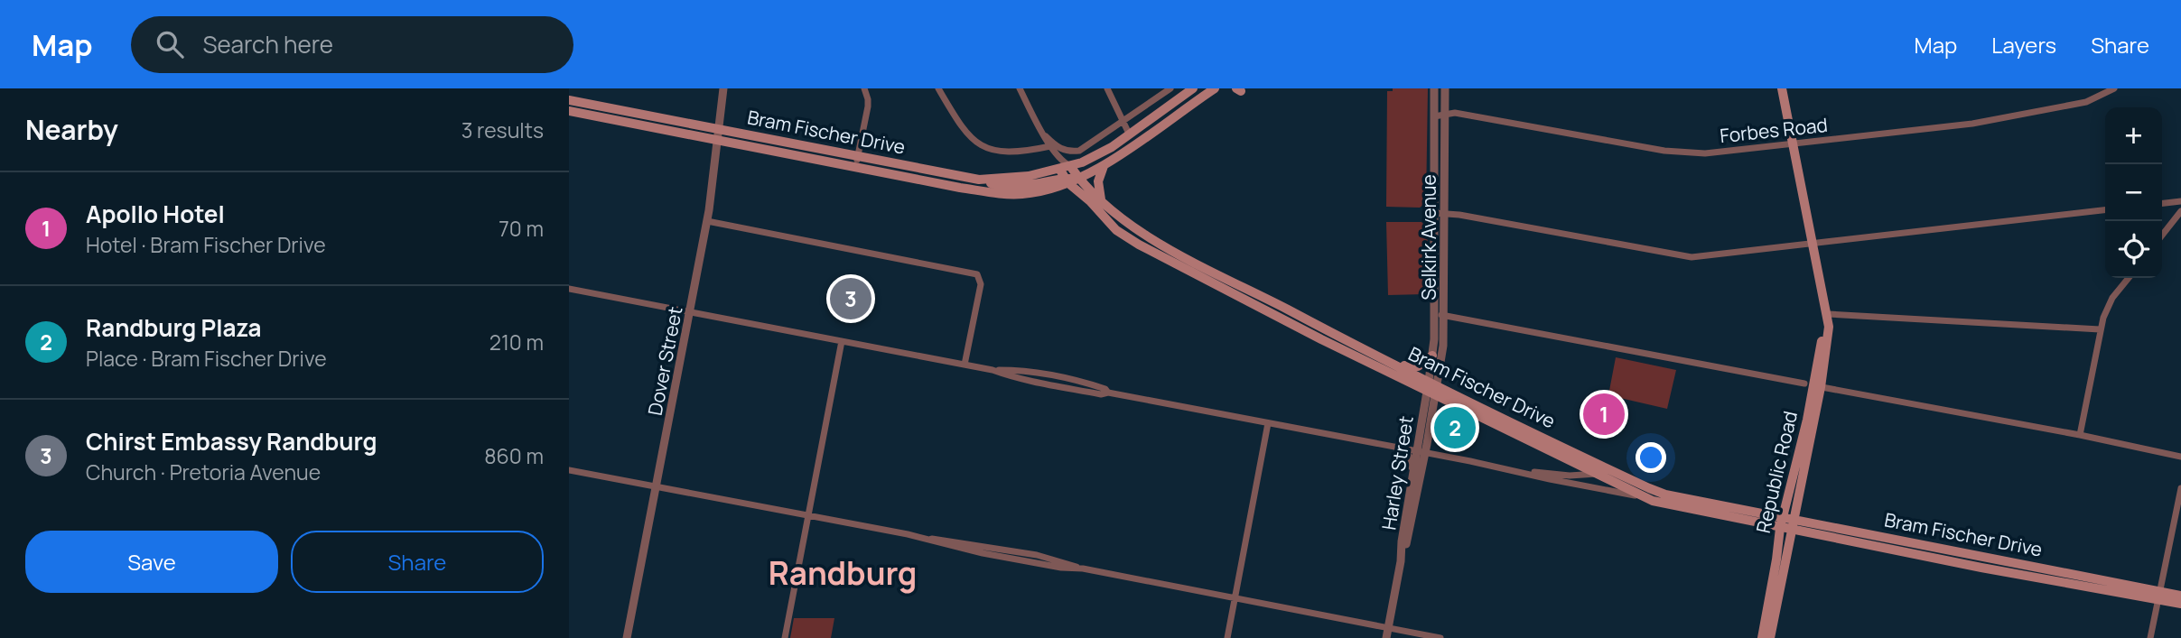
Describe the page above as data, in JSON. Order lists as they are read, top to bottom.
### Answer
{
  "streets": {
    "main road": ["Bram Fischer Drive", "Republic Road"],
    "street": [
      "Forbes Road",
      "Selkirk Avenue",
      "Dover Street",
      "Harley Street"
    ]
  },
  "crossings": [
    ["Forbes Road", "Selkirk Avenue"],
    ["Forbes Road", "Republic Road"],
    ["Bram Fischer Drive", "Selkirk Avenue"],
    ["Bram Fischer Drive", "Dover Street"],
    ["Bram Fischer Drive", "Republic Road"],
    ["Bram Fischer Drive", "Harley Street"],
    ["Selkirk Avenue", "Harley Street"]
  ],
  "districts": ["Randburg"],
  "page": {
    "header": "Map",
    "search": "Search here",
    "nav": ["Map", "Layers", "Share"],
    "heading": ["Nearby", "3 results"],
    "map_buttons": ["+", "−"],
    "list": [
      {
        "mark": "1",
        "name": "Apollo Hotel",
        "note": "Hotel · Bram Fischer Drive",
        "value": "70 m"
      },
      {
        "mark": "2",
        "name": "Randburg Plaza",
        "note": "Place · Bram Fischer Drive",
        "value": "210 m"
      },
      {
        "mark": "3",
        "name": "Chirst Embassy Randburg",
        "note": "Church · Pretoria Avenue",
        "value": "860 m"
      }
    ],
    "pins": ["3", "1", "2"],
    "buttons": ["Save", "Share"]
  }
}
